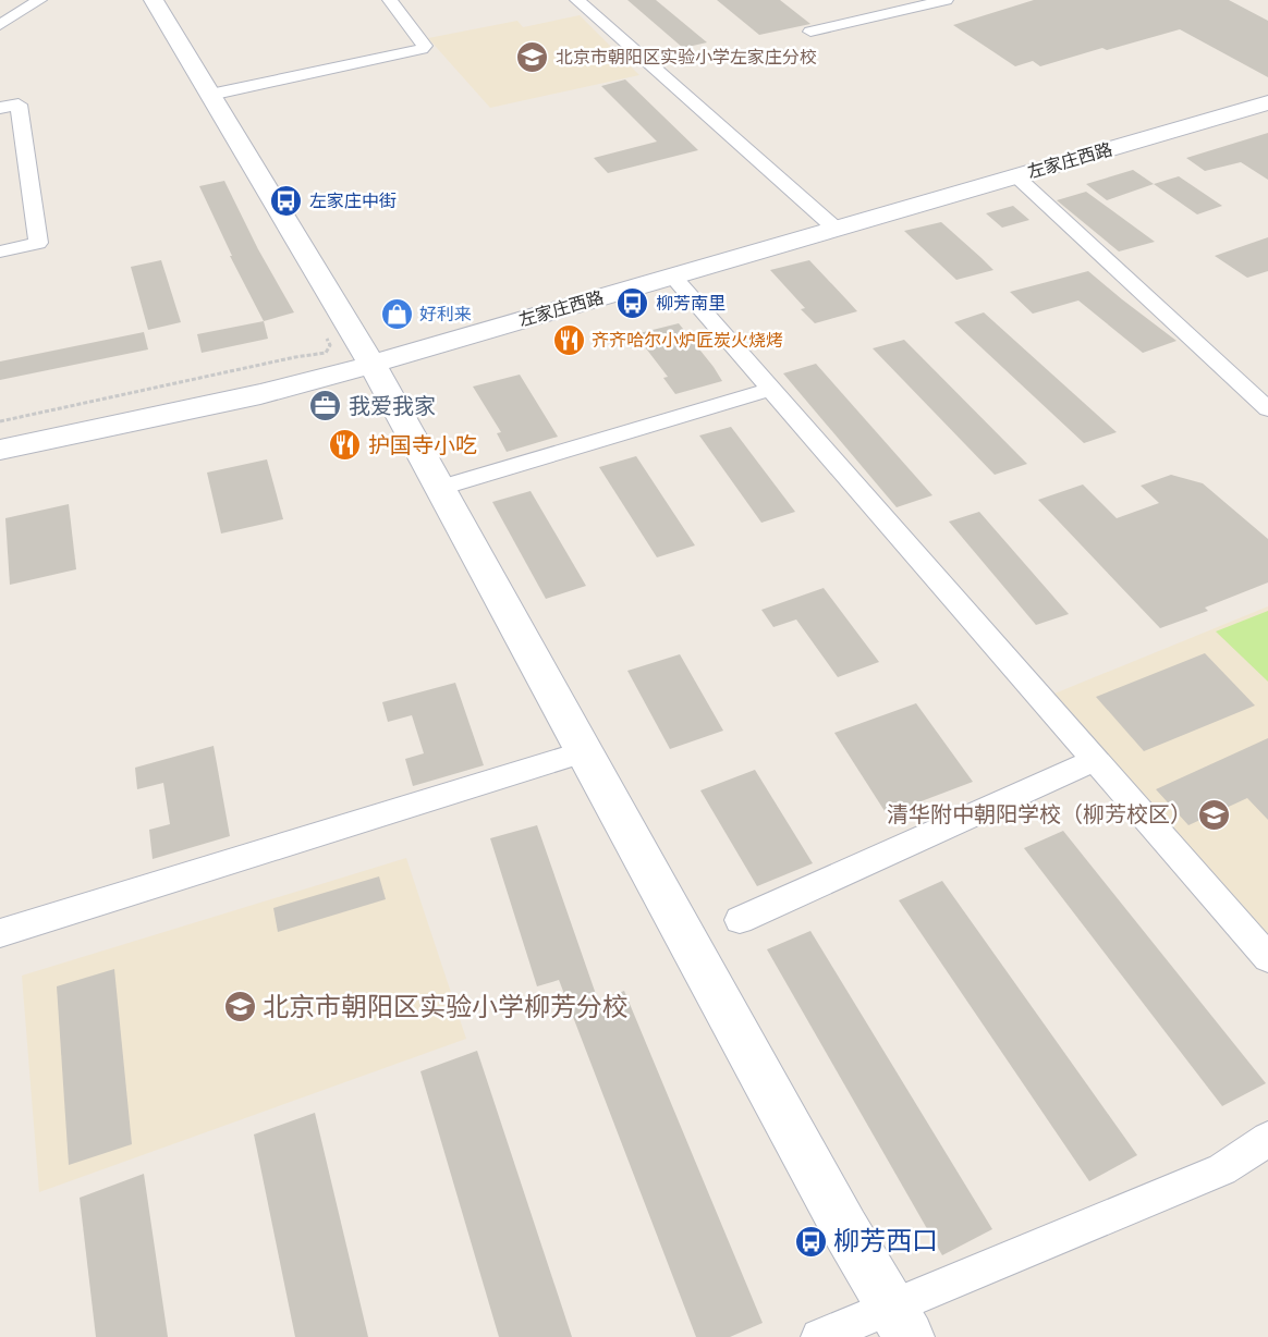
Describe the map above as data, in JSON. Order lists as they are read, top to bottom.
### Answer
{
  "streets": {
    "street": ["左家庄西路"]
  },
  "places": {
    "school or university": ["北京市朝阳区实验小学左家庄分校", "清华附中朝阳学校（柳芳校区）", "北京市朝阳区实验小学柳芳分校"],
    "bus stop": ["左家庄中街", "柳芳南里", "柳芳西口"],
    "shop": ["好利来"],
    "restaurant": ["齐齐哈尔小炉匠炭火烧烤", "护国寺小吃"],
    "office": ["我爱我家"]
  }
}
